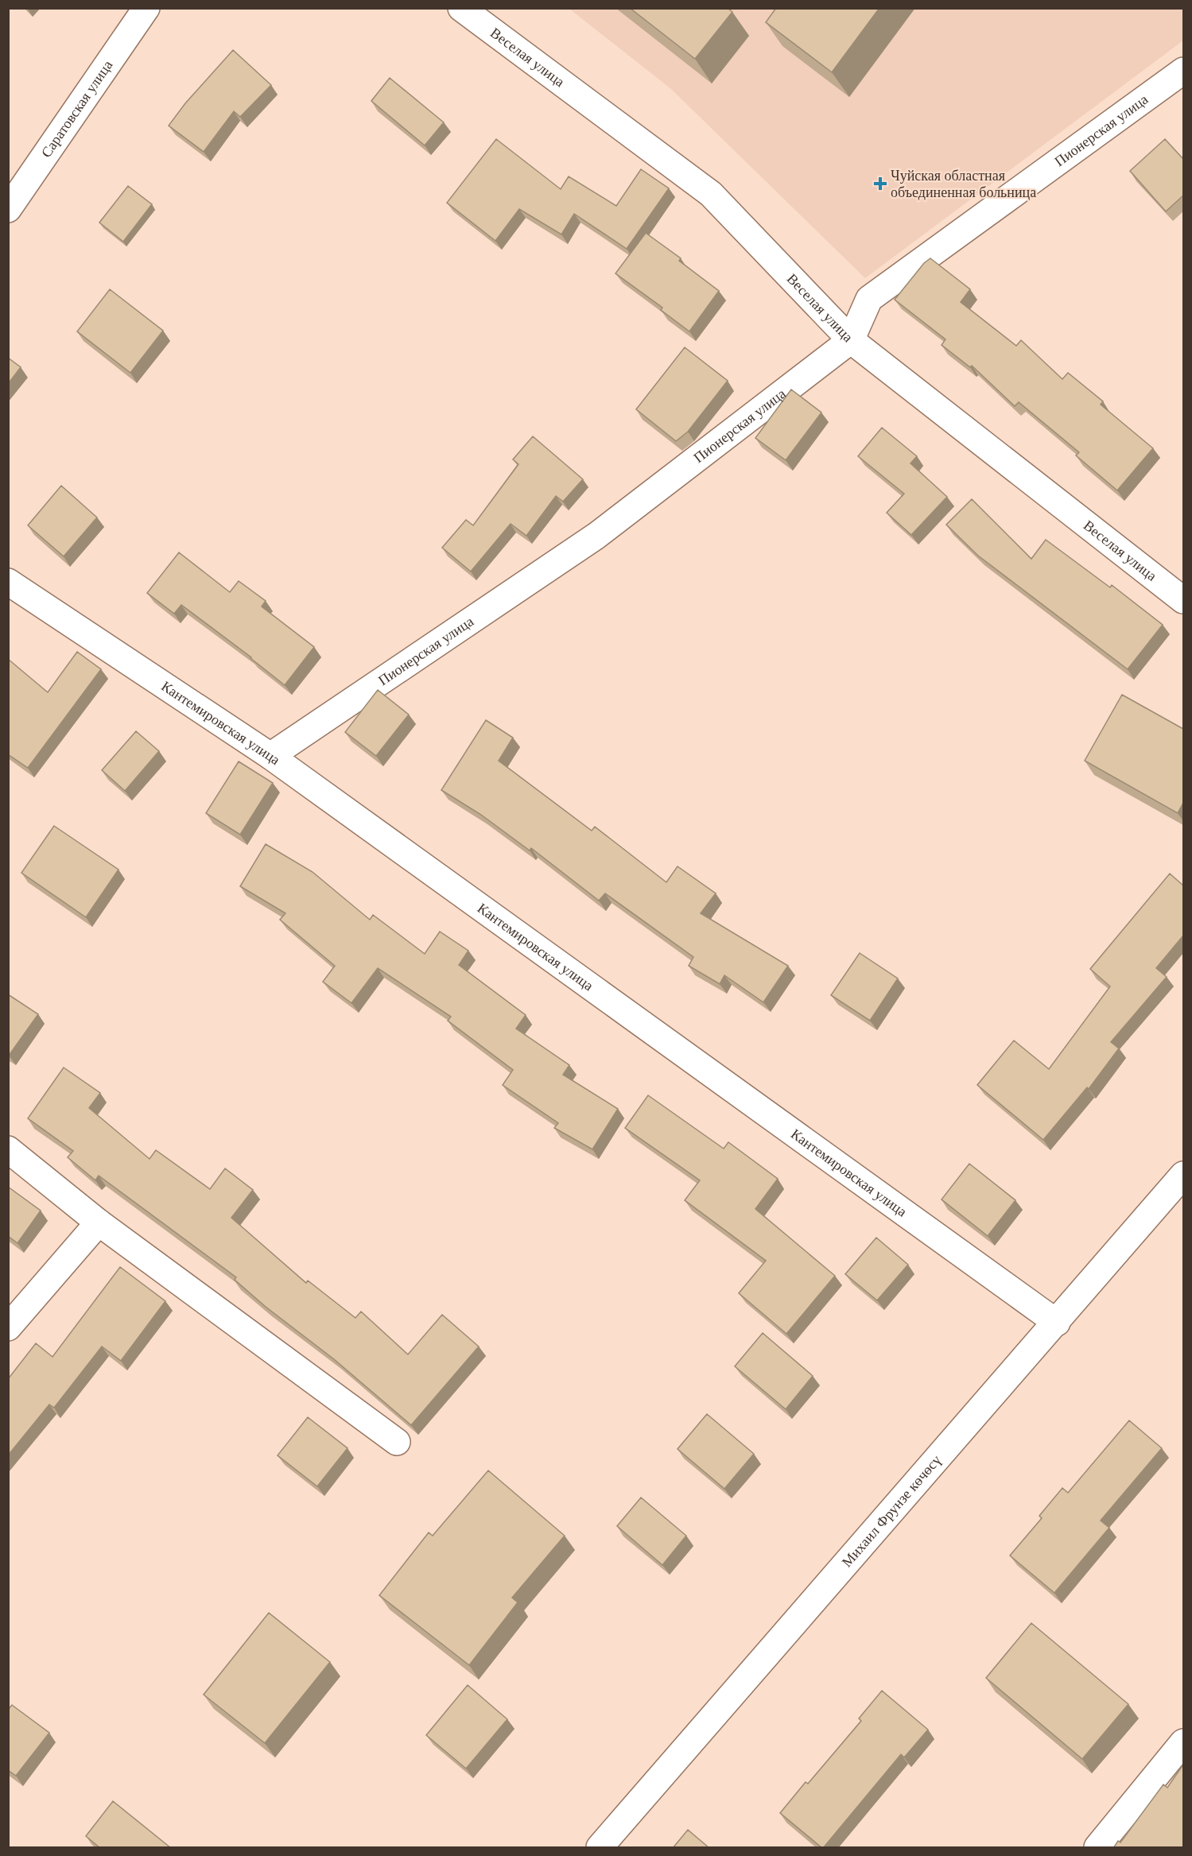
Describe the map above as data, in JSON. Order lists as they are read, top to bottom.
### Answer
{
  "streets": {
    "street": [
      "Веселая улица",
      "Саратовская улица",
      "Пионерская улица",
      "Кантемировская улица",
      "Михаил Фрунзе көчөсү"
    ]
  },
  "crossings": [
    ["Веселая улица", "Пионерская улица"],
    ["Пионерская улица", "Кантемировская улица"],
    ["Кантемировская улица", "Михаил Фрунзе көчөсү"]
  ],
  "places": {
    "health": ["Чуйская областная объединенная больница"]
  }
}
